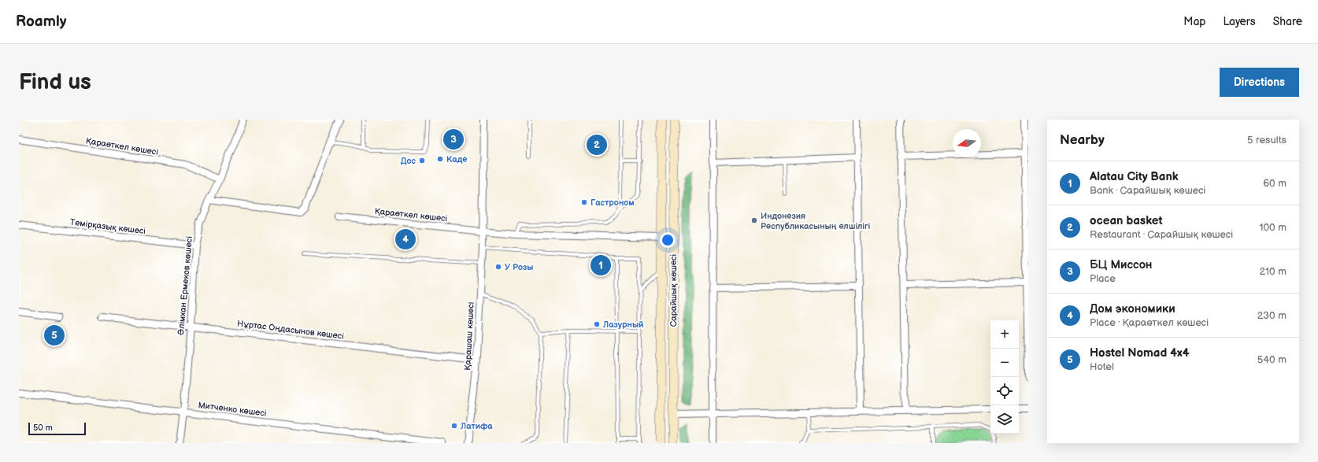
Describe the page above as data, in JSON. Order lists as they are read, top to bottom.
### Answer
{
  "streets": {
    "main road": ["Сарайшық көшесі"],
    "street": [
      "Қараөткел көшесі",
      "Темірқазық көшесі",
      "Әлімхан Ермеков көшесі",
      "Нұртас Оңдасынов көшесі",
      "Қарашаш көшесі",
      "Митченко көшесі"
    ]
  },
  "crossings": [
    ["Қараөткел көшесі", "Әлімхан Ермеков көшесі"],
    ["Қараөткел көшесі", "Сарайшық көшесі"],
    ["Қараөткел көшесі", "Қарашаш көшесі"],
    ["Темірқазық көшесі", "Әлімхан Ермеков көшесі"],
    ["Әлімхан Ермеков көшесі", "Нұртас Оңдасынов көшесі"],
    ["Әлімхан Ермеков көшесі", "Митченко көшесі"],
    ["Нұртас Оңдасынов көшесі", "Қарашаш көшесі"]
  ],
  "places": [
    "Каде",
    "Дос",
    "Гастроном",
    "Индонезия Республикасының елшілігі",
    "У Розы",
    "Лазурный",
    "Латифа"
  ],
  "scale_bar": "50 m",
  "north": "left",
  "page": {
    "header": "Roamly",
    "nav": ["Map", "Layers", "Share"],
    "buttons": "Directions",
    "title": "Find us",
    "heading": ["Nearby", "5 results"],
    "pins": [
      "3",
      "2",
      "4",
      "1",
      "5"
    ],
    "list": [
      {
        "mark": "1",
        "name": "Alatau City Bank",
        "note": "Bank · Сарайшық көшесі",
        "value": "60 m"
      },
      {
        "mark": "2",
        "name": "ocean basket",
        "note": "Restaurant · Сарайшық көшесі",
        "value": "100 m"
      },
      {
        "mark": "3",
        "name": "БЦ Миссон",
        "note": "Place",
        "value": "210 m"
      },
      {
        "mark": "4",
        "name": "Дом экономики",
        "note": "Place · Қараөткел көшесі",
        "value": "230 m"
      },
      {
        "mark": "5",
        "name": "Hostel Nomad 4x4",
        "note": "Hotel",
        "value": "540 m"
      }
    ],
    "map_buttons": ["+", "−"],
    "scale": "50 m"
  }
}
